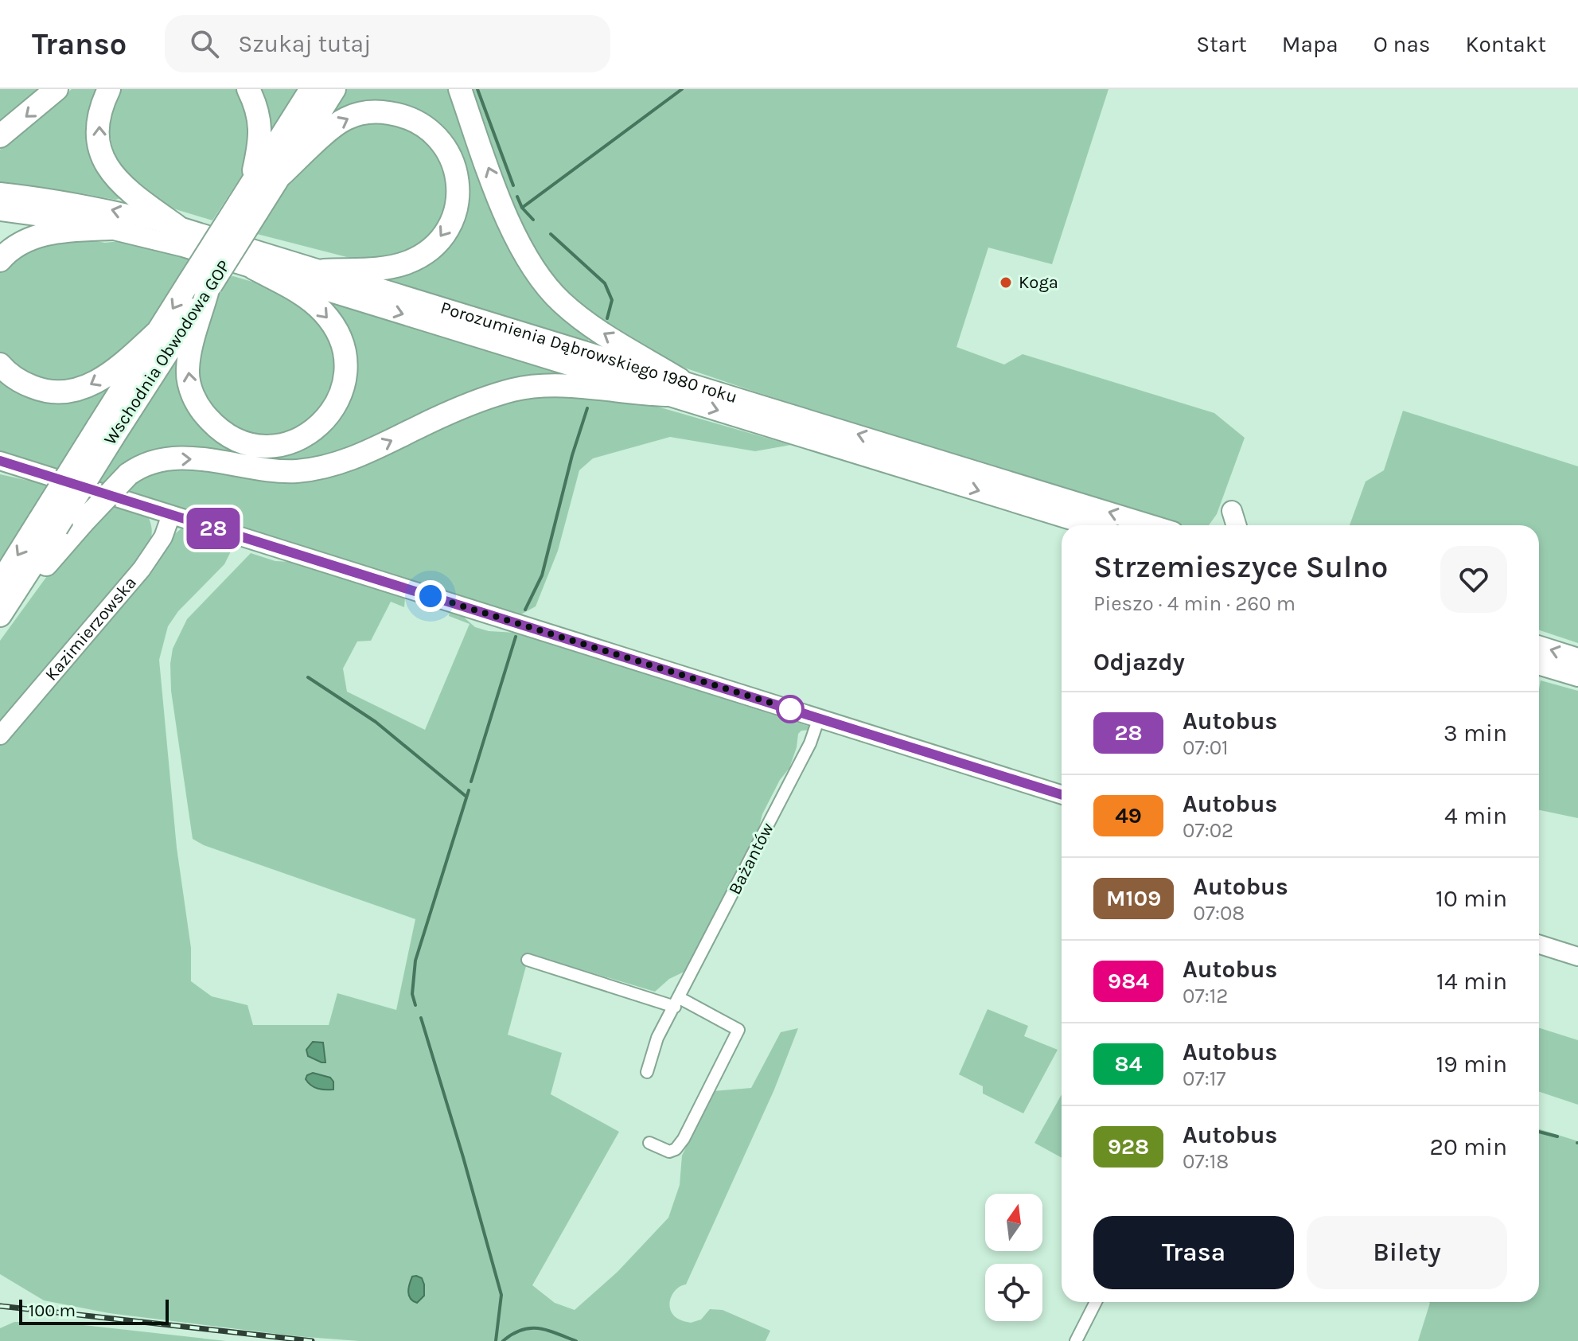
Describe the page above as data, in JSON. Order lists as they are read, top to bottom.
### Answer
{
  "streets": {
    "highway": ["Wschodnia Obwodowa GOP"],
    "main road": ["Porozumienia Dąbrowskiego 1980 roku"],
    "street": ["Kazimierzowska", "Bażantów"]
  },
  "places": ["Koga"],
  "lines": ["bus line 28"],
  "scale_bar": "100 m",
  "north": "top",
  "page": {
    "header": "Transo",
    "search": "Szukaj tutaj",
    "nav": [
      "Start",
      "Mapa",
      "O nas",
      "Kontakt"
    ],
    "on_map": "28",
    "heading": [
      ["Strzemieszyce Sulno", "Pieszo · 4 min · 260 m"],
      "Odjazdy"
    ],
    "list": [
      {
        "mark": "28",
        "name": "Autobus",
        "note": "07:01",
        "value": "3 min"
      },
      {
        "mark": "49",
        "name": "Autobus",
        "note": "07:02",
        "value": "4 min"
      },
      {
        "mark": "M109",
        "name": "Autobus",
        "note": "07:08",
        "value": "10 min"
      },
      {
        "mark": "984",
        "name": "Autobus",
        "note": "07:12",
        "value": "14 min"
      },
      {
        "mark": "84",
        "name": "Autobus",
        "note": "07:17",
        "value": "19 min"
      },
      {
        "mark": "928",
        "name": "Autobus",
        "note": "07:18",
        "value": "20 min"
      }
    ],
    "buttons": ["Trasa", "Bilety"],
    "scale": "100 m"
  }
}
